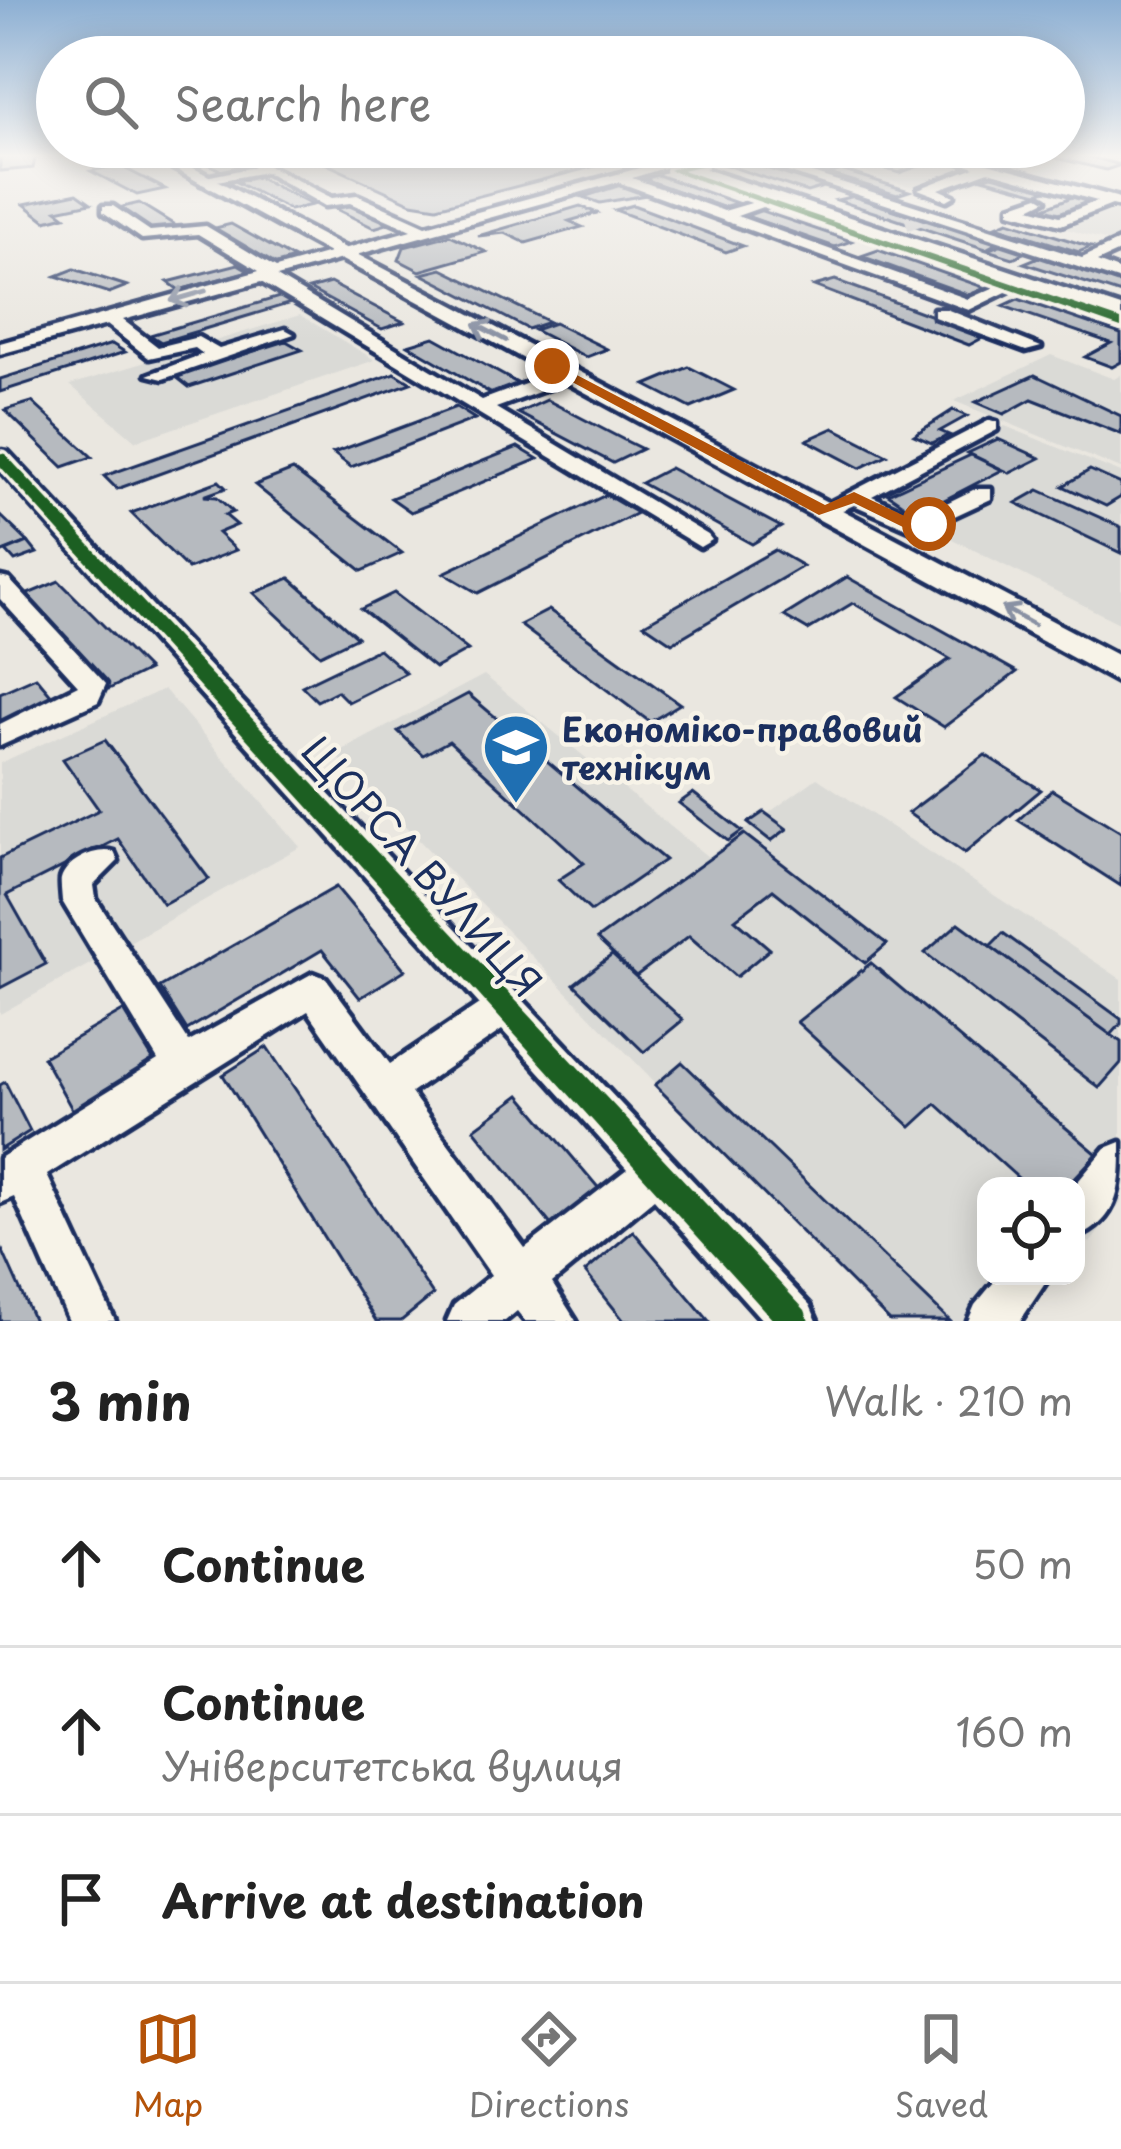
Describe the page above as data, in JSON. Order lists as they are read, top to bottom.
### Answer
{
  "streets": {
    "street": ["ЩОРСА ВУЛИЦЯ"]
  },
  "places": {
    "school or university": ["Економіко-правовий технікум"]
  },
  "page": {
    "search": "Search here",
    "heading": ["3 min", "Walk · 210 m"],
    "list": [
      ["Continue", "50 m"],
      ["Continue", "Університетська вулиця", "160 m"],
      "Arrive at destination"
    ],
    "nav": ["Map", "Directions", "Saved"]
  }
}
